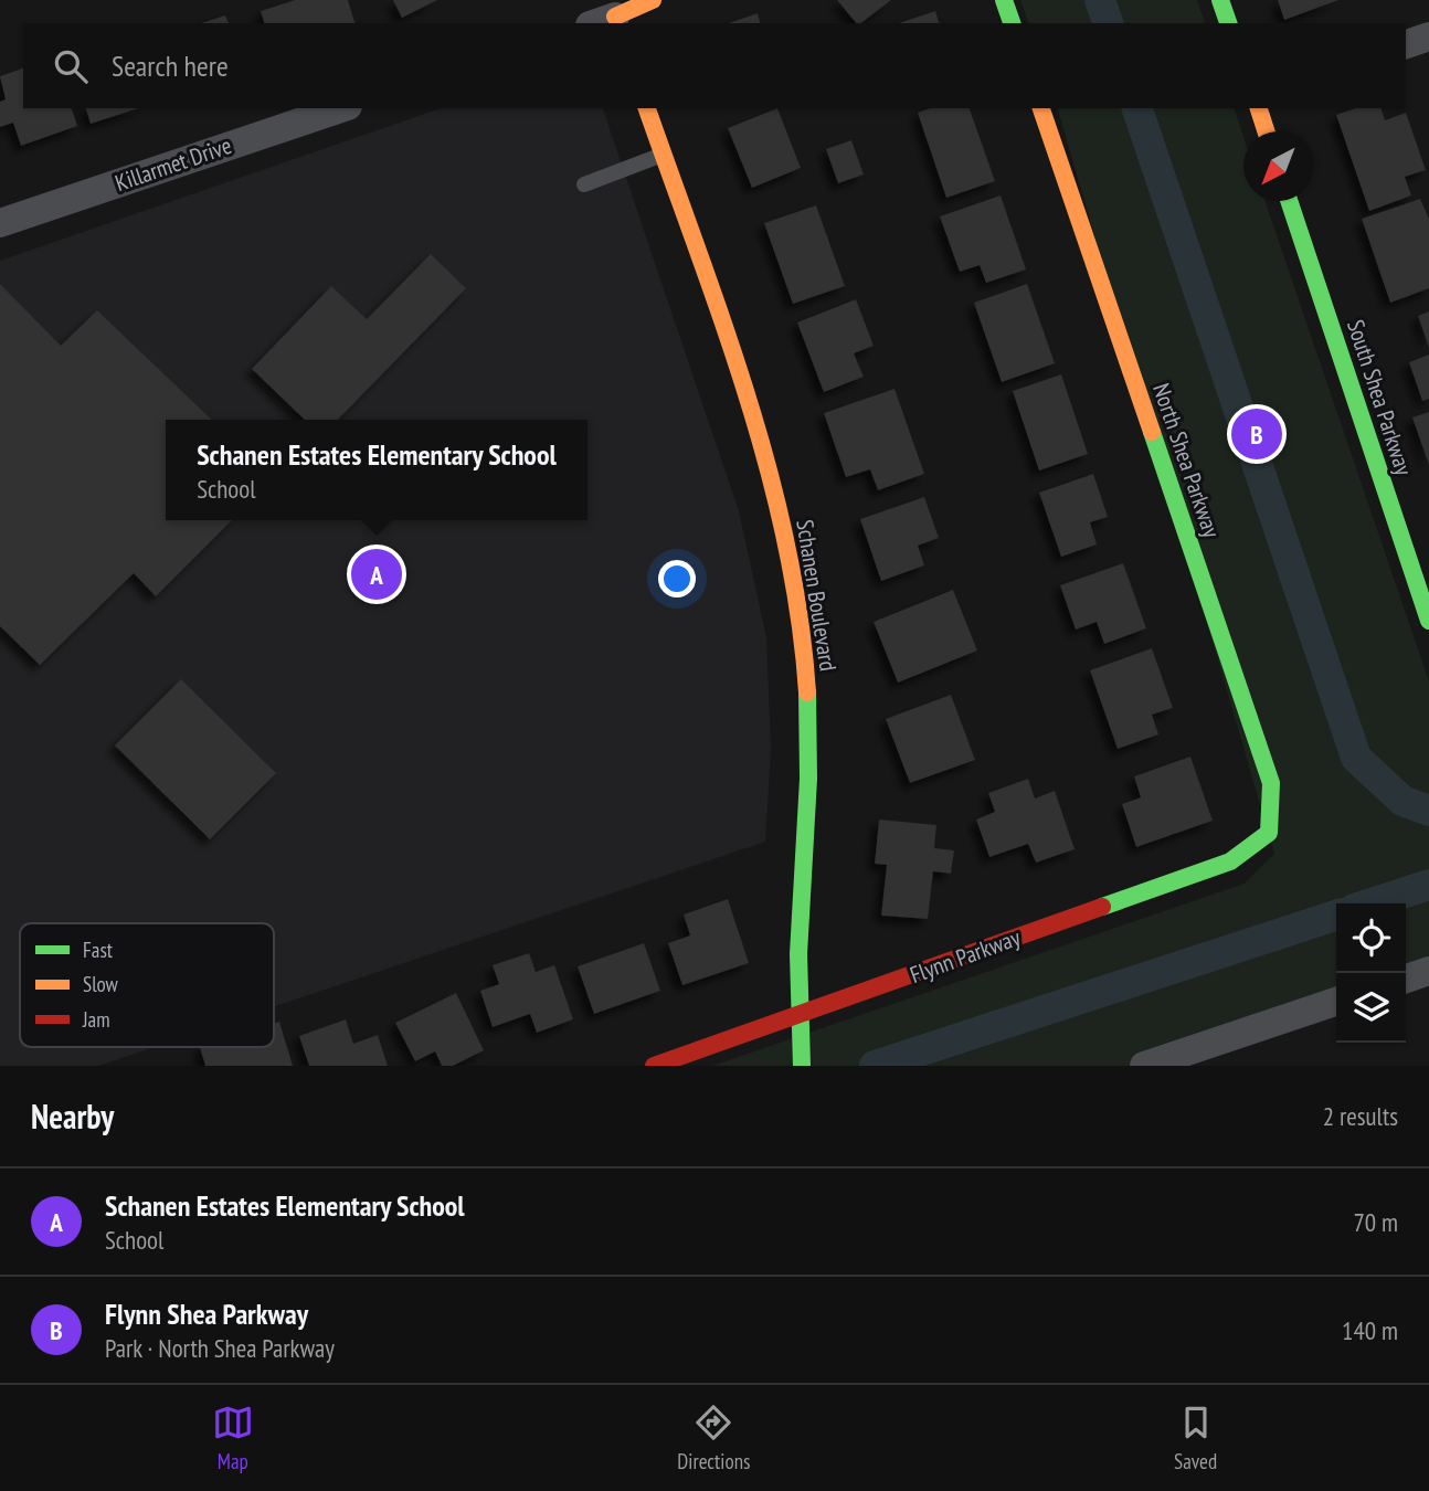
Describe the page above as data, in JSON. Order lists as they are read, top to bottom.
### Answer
{
  "streets": {
    "street": [
      "Killarmet Drive",
      "South Shea Parkway",
      "North Shea Parkway",
      "Schanen Boulevard",
      "Flynn Parkway"
    ]
  },
  "crossings": [
    ["North Shea Parkway", "Flynn Parkway"],
    ["Schanen Boulevard", "Flynn Parkway"]
  ],
  "legend": ["Fast", "Slow", "Jam"],
  "north": "bottom left",
  "page": {
    "search": "Search here",
    "pins": ["B", "A"],
    "popup": ["Schanen Estates Elementary School", "School"],
    "heading": ["Nearby", "2 results"],
    "list": [
      {
        "mark": "A",
        "name": "Schanen Estates Elementary School",
        "note": "School",
        "value": "70 m"
      },
      {
        "mark": "B",
        "name": "Flynn Shea Parkway",
        "note": "Park · North Shea Parkway",
        "value": "140 m"
      }
    ],
    "nav": ["Map", "Directions", "Saved"]
  }
}
